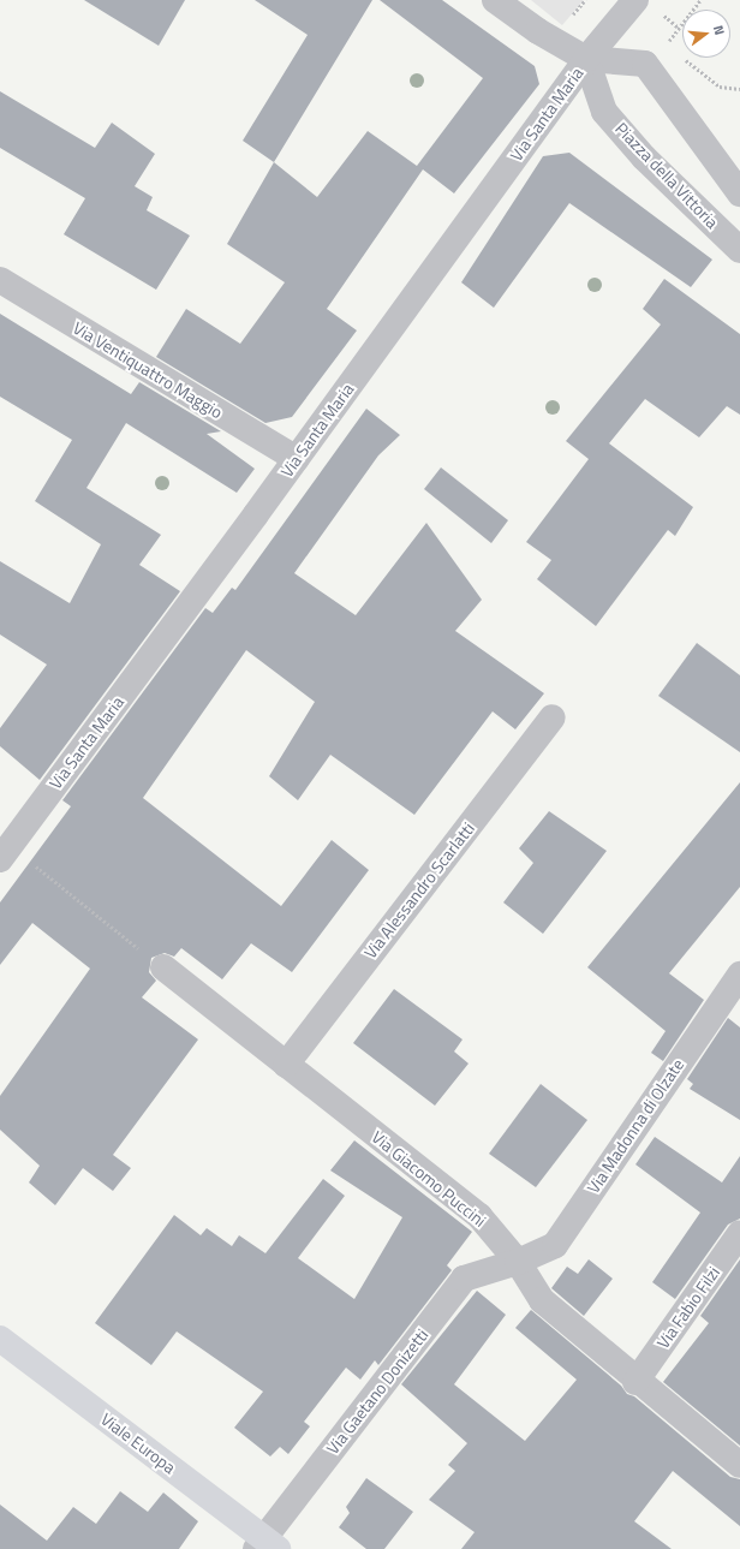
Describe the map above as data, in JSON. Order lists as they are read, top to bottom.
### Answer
{
  "streets": {
    "street": [
      "Via Santa Maria",
      "Piazza della Vittoria",
      "Via Ventiquattro Maggio",
      "Via Alessandro Scarlatti",
      "Via Madonna di Olzate",
      "Via Giacomo Puccini",
      "Via Fabio Filzi",
      "Via Gaetano Donizetti",
      "Viale Europa"
    ]
  },
  "crossings": [
    ["Via Santa Maria", "Piazza della Vittoria"],
    ["Via Santa Maria", "Via Ventiquattro Maggio"],
    ["Via Alessandro Scarlatti", "Via Giacomo Puccini"],
    ["Via Madonna di Olzate", "Via Giacomo Puccini"],
    ["Via Madonna di Olzate", "Via Gaetano Donizetti"],
    ["Via Giacomo Puccini", "Via Fabio Filzi"],
    ["Via Giacomo Puccini", "Via Gaetano Donizetti"],
    ["Via Gaetano Donizetti", "Viale Europa"]
  ],
  "north": "right"
}
